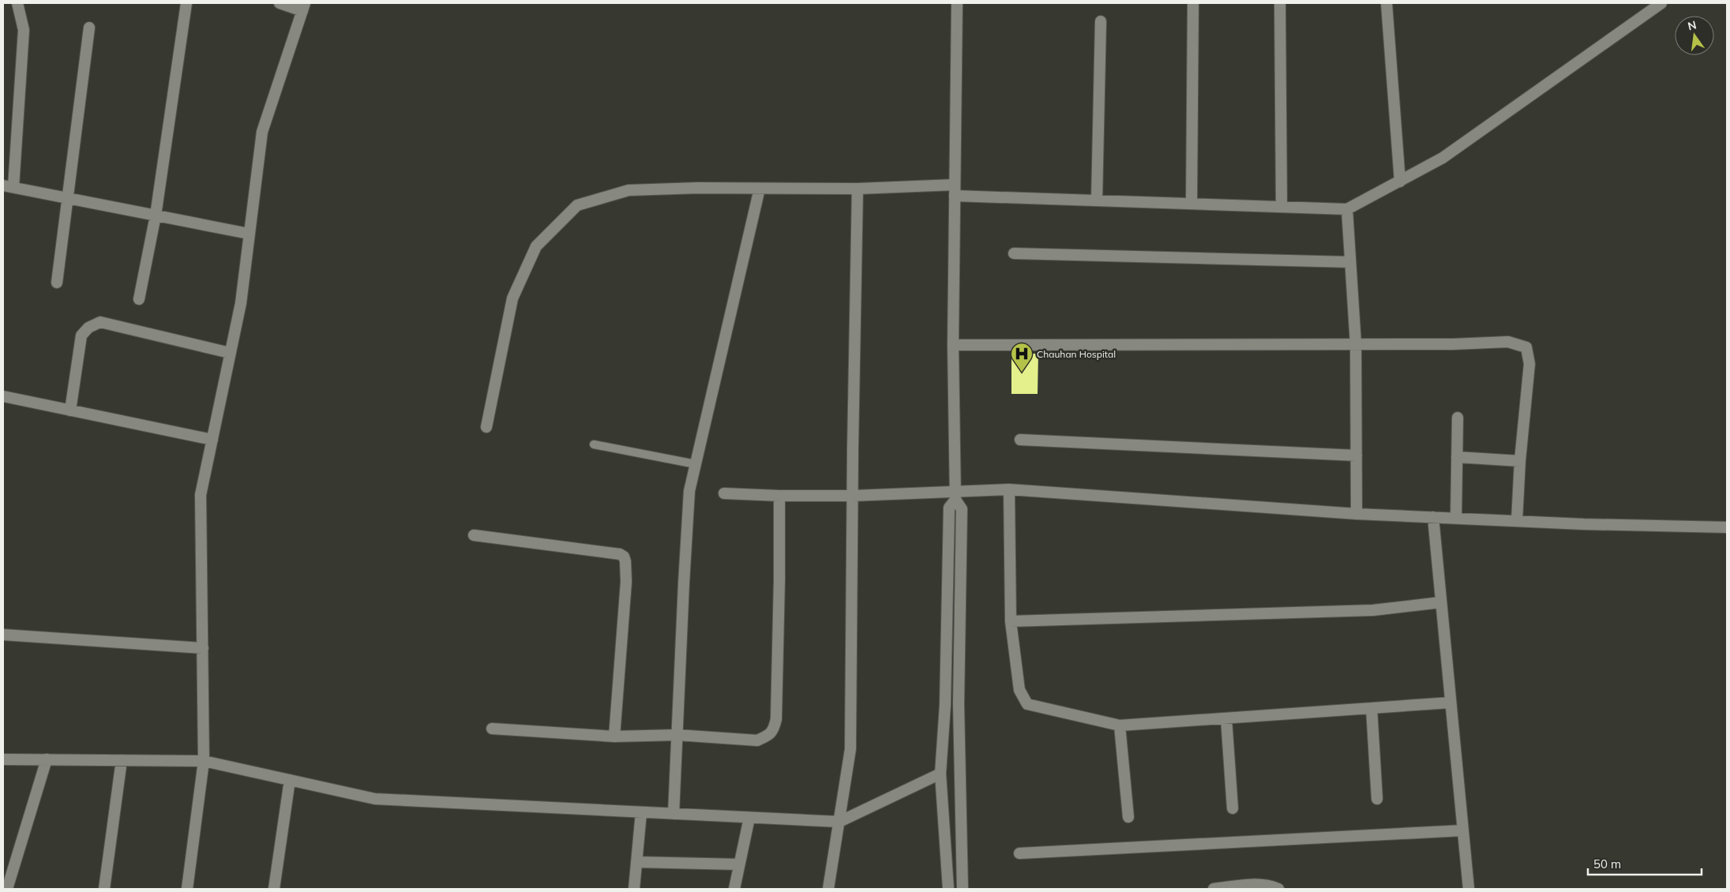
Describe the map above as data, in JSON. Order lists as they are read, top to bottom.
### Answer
{
  "places": {
    "hospital": ["Chauhan Hospital"]
  },
  "scale_bar": "50 m",
  "north": "top"
}
